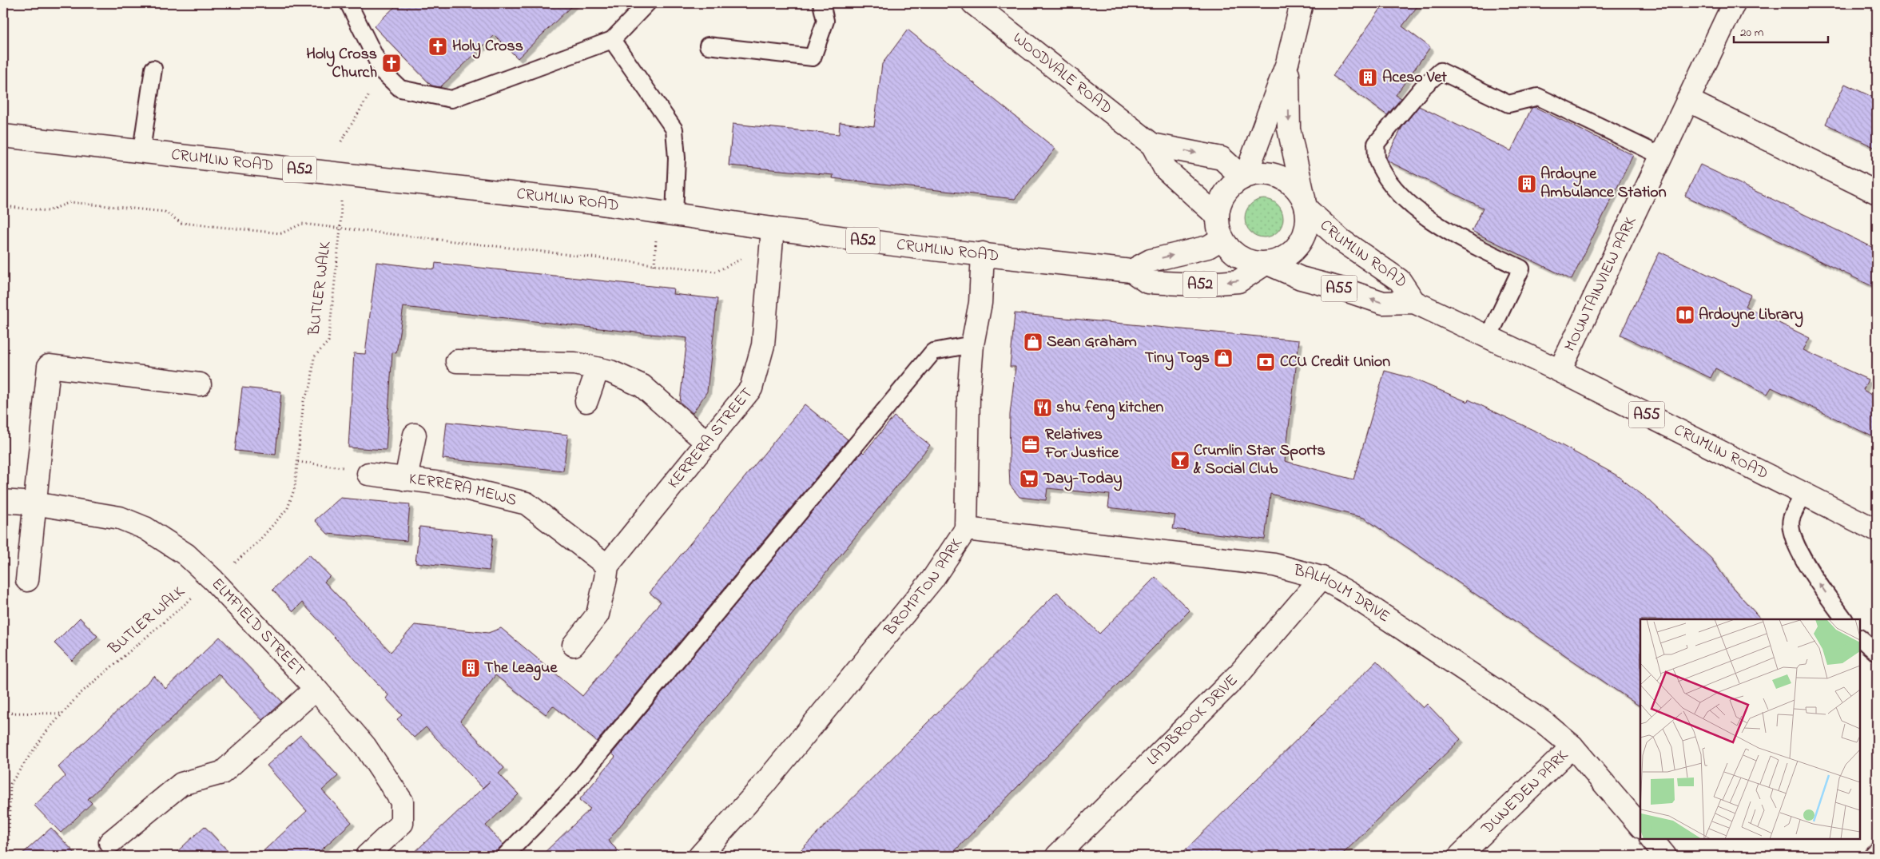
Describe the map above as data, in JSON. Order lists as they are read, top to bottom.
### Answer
{
  "streets": {
    "main road": [
      "WOODVALE ROAD",
      "CRUMLIN ROAD",
      "A52",
      "MOUNTAINVIEW PARK",
      "A55",
      "KERRERA STREET",
      "KERRERA MEWS",
      "BROMPTON PARK",
      "BALHOLM DRIVE",
      "ELMFIELD STREET",
      "LADBROOK DRIVE",
      "DUNEDEN PARK"
    ],
    "path": ["BUTLER WALK"]
  },
  "crossings": [
    ["WOODVALE ROAD", "CRUMLIN ROAD"],
    ["WOODVALE ROAD", "A52"],
    ["WOODVALE ROAD", "A55"],
    ["CRUMLIN ROAD", "A52"],
    ["CRUMLIN ROAD", "MOUNTAINVIEW PARK"],
    ["CRUMLIN ROAD", "BUTLER WALK"],
    ["CRUMLIN ROAD", "A55"],
    ["CRUMLIN ROAD", "KERRERA STREET"],
    ["CRUMLIN ROAD", "BROMPTON PARK"],
    ["A52", "A55"],
    ["BUTLER WALK", "ELMFIELD STREET"],
    ["KERRERA STREET", "KERRERA MEWS"],
    ["BROMPTON PARK", "BALHOLM DRIVE"],
    ["BALHOLM DRIVE", "LADBROOK DRIVE"],
    ["BALHOLM DRIVE", "DUNEDEN PARK"]
  ],
  "places": {
    "church": ["Holy Cross", "Holy Cross Church"],
    "building": ["Aceso Vet", "Ardoyne Ambulance Station", "The League"],
    "library": ["Ardoyne Library"],
    "shop": ["Sean Graham", "Tiny Togs"],
    "bank": ["CCU Credit Union"],
    "restaurant": ["shu feng kitchen"],
    "office": ["Relatives For Justice"],
    "bar": ["Crumlin Star Sports & Social Club"],
    "supermarket": ["Day-Today"]
  },
  "scale_bar": "20 m"
}
